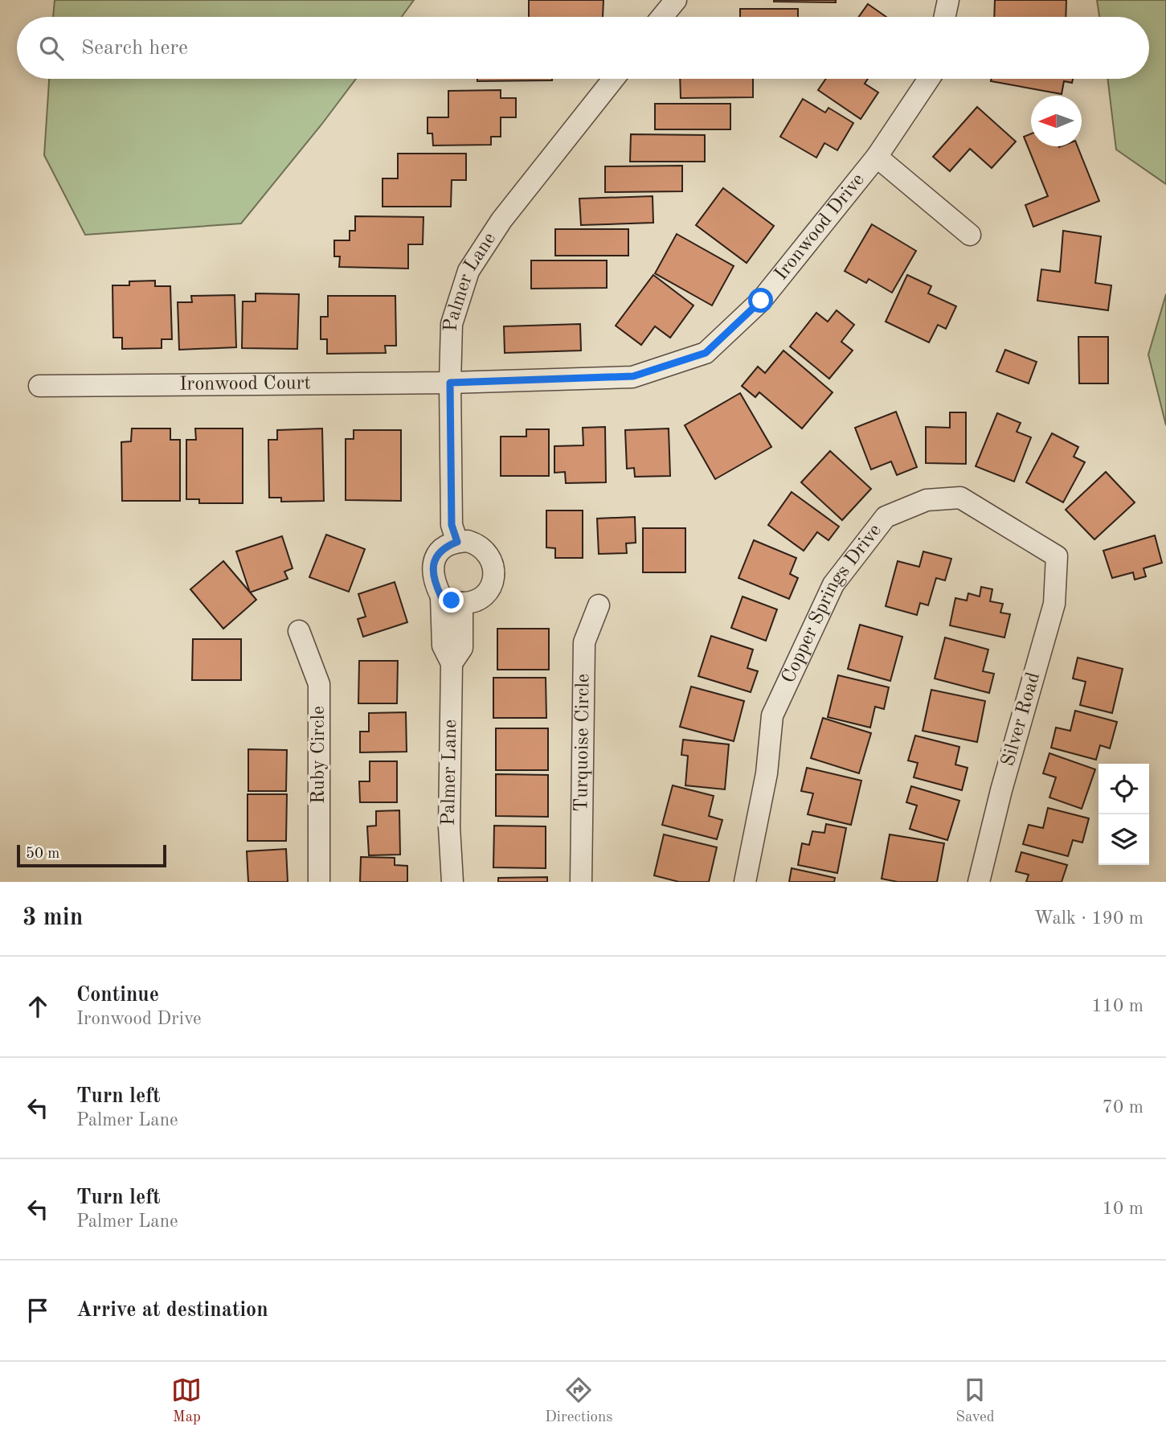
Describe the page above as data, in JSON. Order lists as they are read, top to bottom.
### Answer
{
  "streets": {
    "street": [
      "Ironwood Drive",
      "Palmer Lane",
      "Ironwood Court",
      "Copper Springs Drive",
      "Silver Road",
      "Turquoise Circle",
      "Ruby Circle"
    ]
  },
  "crossings": [
    ["Ironwood Drive", "Palmer Lane"],
    ["Ironwood Drive", "Ironwood Court"],
    ["Palmer Lane", "Ironwood Court"],
    ["Copper Springs Drive", "Silver Road"]
  ],
  "scale_bar": "50 m",
  "north": "left",
  "page": {
    "search": "Search here",
    "scale": "50 m",
    "heading": ["3 min", "Walk · 190 m"],
    "list": [
      ["Continue", "Ironwood Drive", "110 m"],
      ["Turn left", "Palmer Lane", "70 m"],
      ["Turn left", "Palmer Lane", "10 m"],
      "Arrive at destination"
    ],
    "nav": ["Map", "Directions", "Saved"]
  }
}
